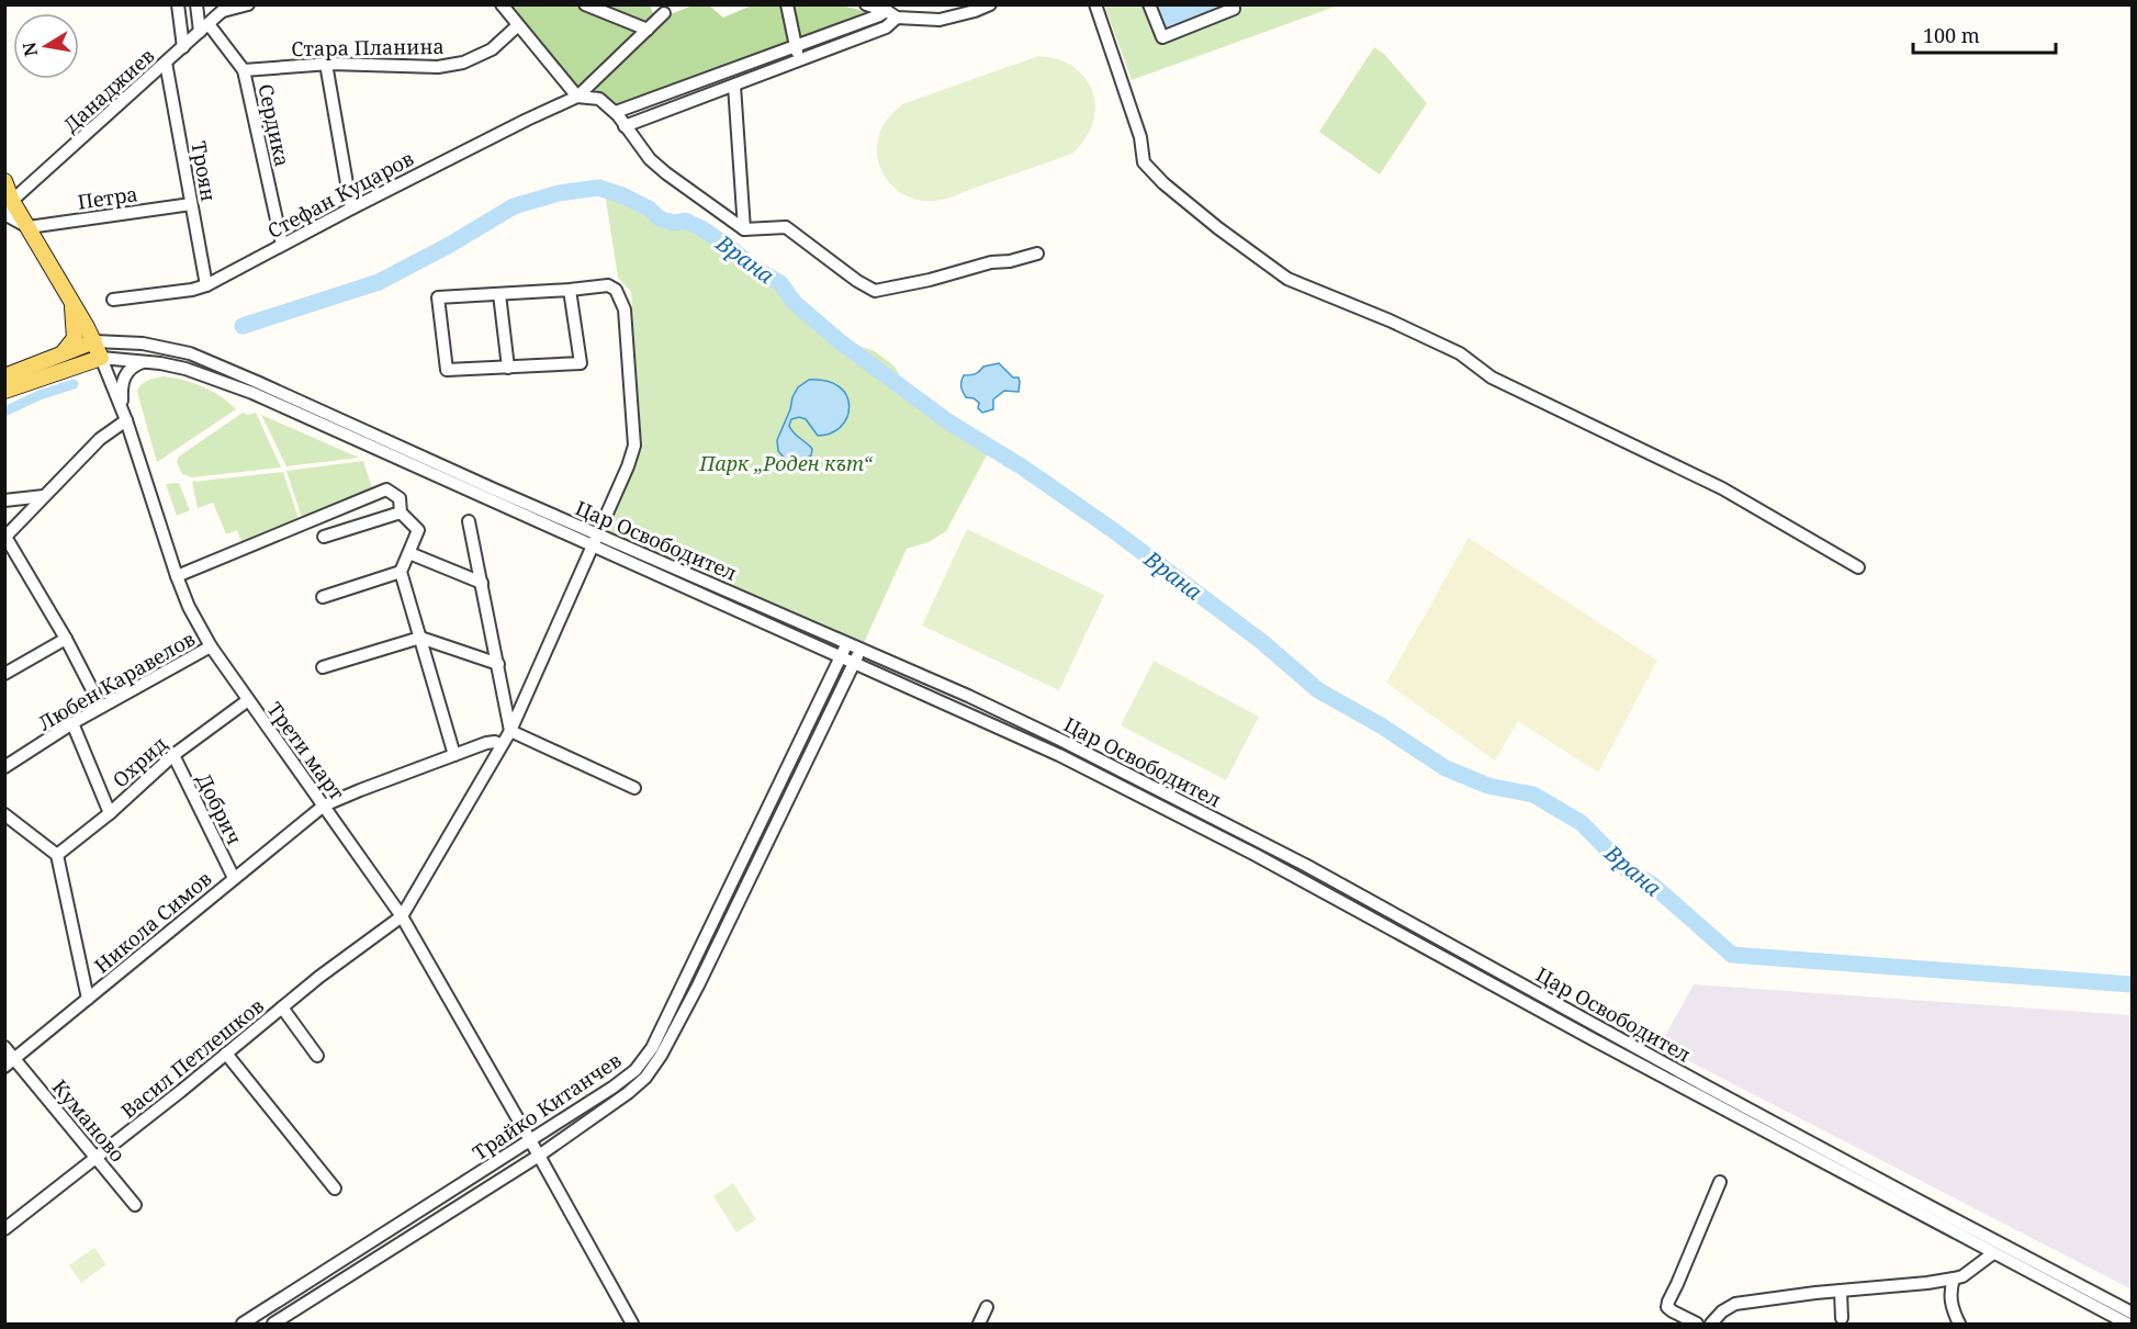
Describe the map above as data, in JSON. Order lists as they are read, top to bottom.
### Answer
{
  "streets": {
    "street": [
      "Стара Планина",
      "Данаджиев",
      "Сердика",
      "Троян",
      "Стефан Куцаров",
      "Петра",
      "Цар Освободител",
      "Любен Каравелов",
      "Трети март",
      "Охрид",
      "Добрич",
      "Никола Симов",
      "Васил Петлешков",
      "Трайко Китанчев",
      "Куманово"
    ]
  },
  "crossings": [
    ["Стара Планина", "Сердика"],
    ["Данаджиев", "Сердика"],
    ["Данаджиев", "Троян"],
    ["Сердика", "Стефан Куцаров"],
    ["Троян", "Стефан Куцаров"],
    ["Троян", "Петра"],
    ["Цар Освободител", "Трети март"],
    ["Цар Освободител", "Трайко Китанчев"],
    ["Любен Каравелов", "Трети март"],
    ["Трети март", "Охрид"],
    ["Трети март", "Никола Симов"],
    ["Трети март", "Васил Петлешков"],
    ["Трети март", "Трайко Китанчев"],
    ["Охрид", "Добрич"],
    ["Добрич", "Никола Симов"],
    ["Никола Симов", "Куманово"],
    ["Васил Петлешков", "Куманово"]
  ],
  "water": ["Врана"],
  "parks": ["Парк „Роден кът“"],
  "scale_bar": "100 m",
  "north": "left"
}
